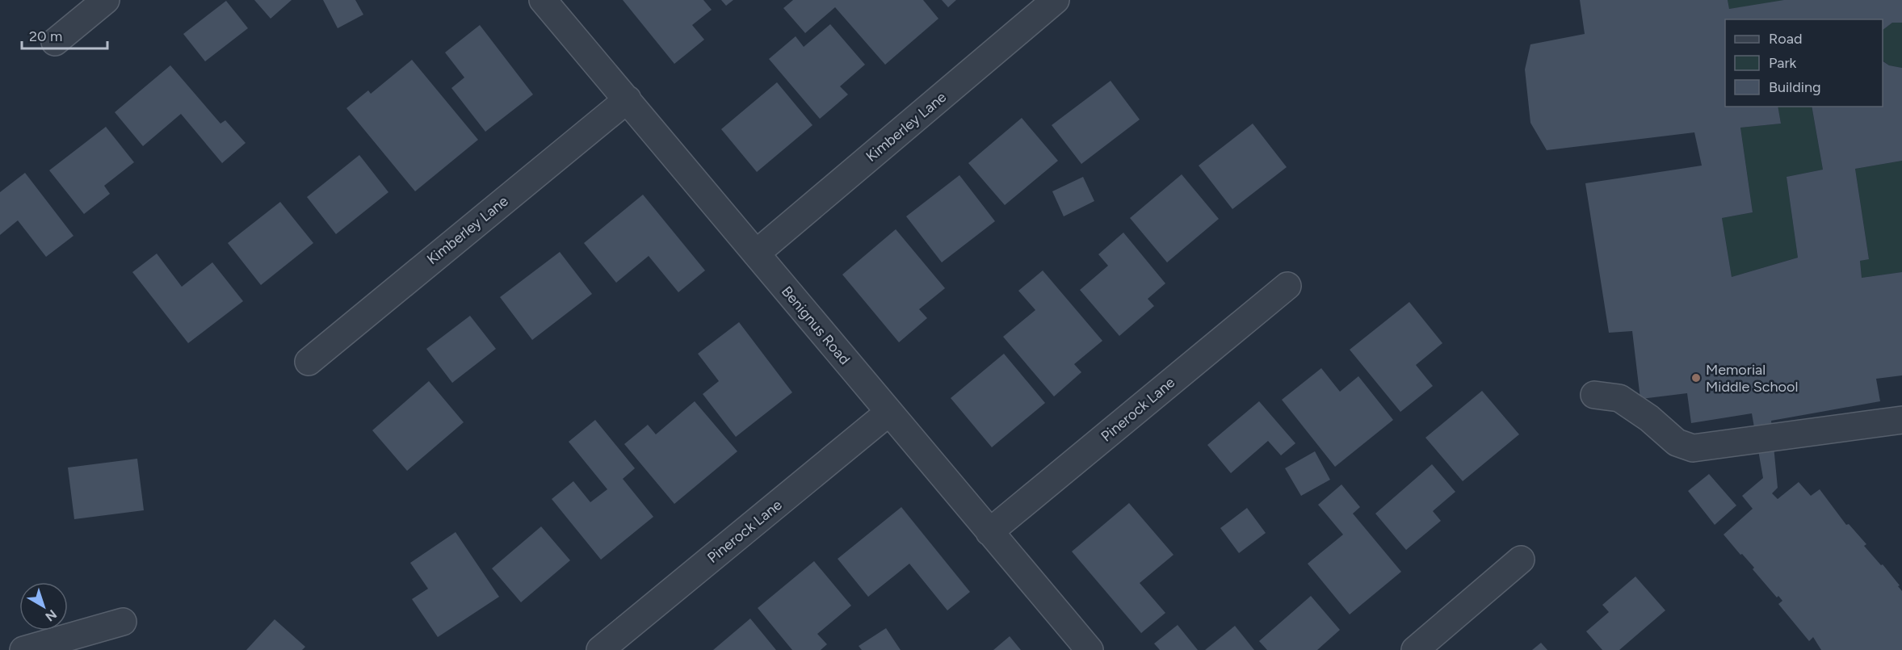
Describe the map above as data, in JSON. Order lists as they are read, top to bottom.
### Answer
{
  "streets": {
    "street": ["Kimberley Lane", "Benignus Road", "Pinerock Lane"]
  },
  "crossings": [
    ["Kimberley Lane", "Benignus Road"],
    ["Benignus Road", "Pinerock Lane"]
  ],
  "places": ["Memorial Middle School"],
  "legend": ["Road", "Park", "Building"],
  "scale_bar": "20 m",
  "north": "bottom right"
}
